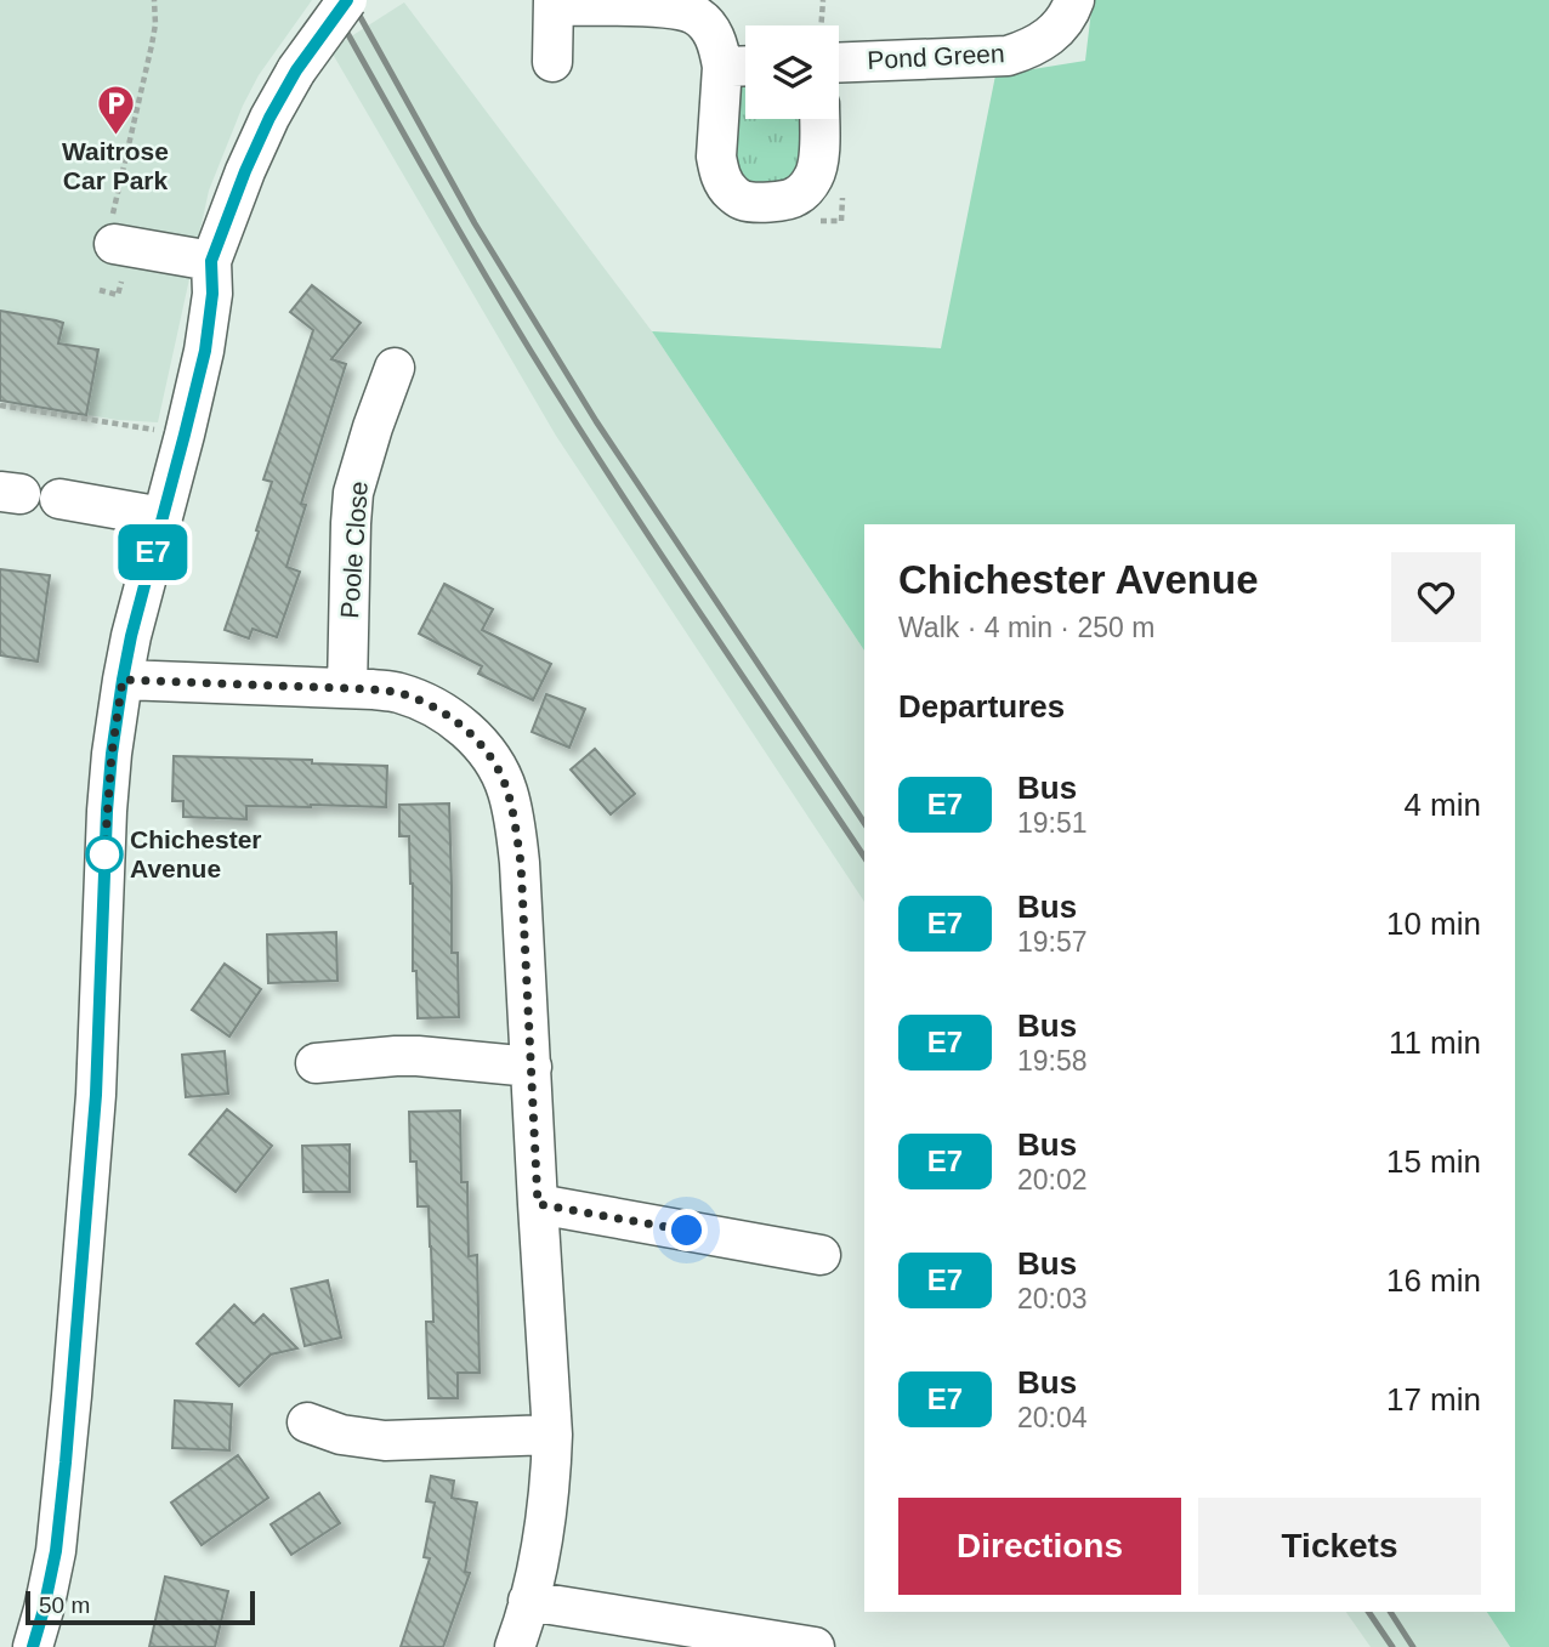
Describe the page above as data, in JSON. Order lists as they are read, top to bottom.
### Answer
{
  "streets": {
    "street": ["Pond Green", "Poole Close"]
  },
  "places": {
    "parking": ["Waitrose Car Park"],
    "other": ["Chichester Avenue"]
  },
  "lines": ["bus line E7"],
  "scale_bar": "50 m",
  "page": {
    "on_map": "E7",
    "heading": [
      ["Chichester Avenue", "Walk · 4 min · 250 m"],
      "Departures"
    ],
    "list": [
      {
        "mark": "E7",
        "name": "Bus",
        "note": "19:51",
        "value": "4 min"
      },
      {
        "mark": "E7",
        "name": "Bus",
        "note": "19:57",
        "value": "10 min"
      },
      {
        "mark": "E7",
        "name": "Bus",
        "note": "19:58",
        "value": "11 min"
      },
      {
        "mark": "E7",
        "name": "Bus",
        "note": "20:02",
        "value": "15 min"
      },
      {
        "mark": "E7",
        "name": "Bus",
        "note": "20:03",
        "value": "16 min"
      },
      {
        "mark": "E7",
        "name": "Bus",
        "note": "20:04",
        "value": "17 min"
      }
    ],
    "buttons": ["Directions", "Tickets"],
    "scale": "50 m"
  }
}
